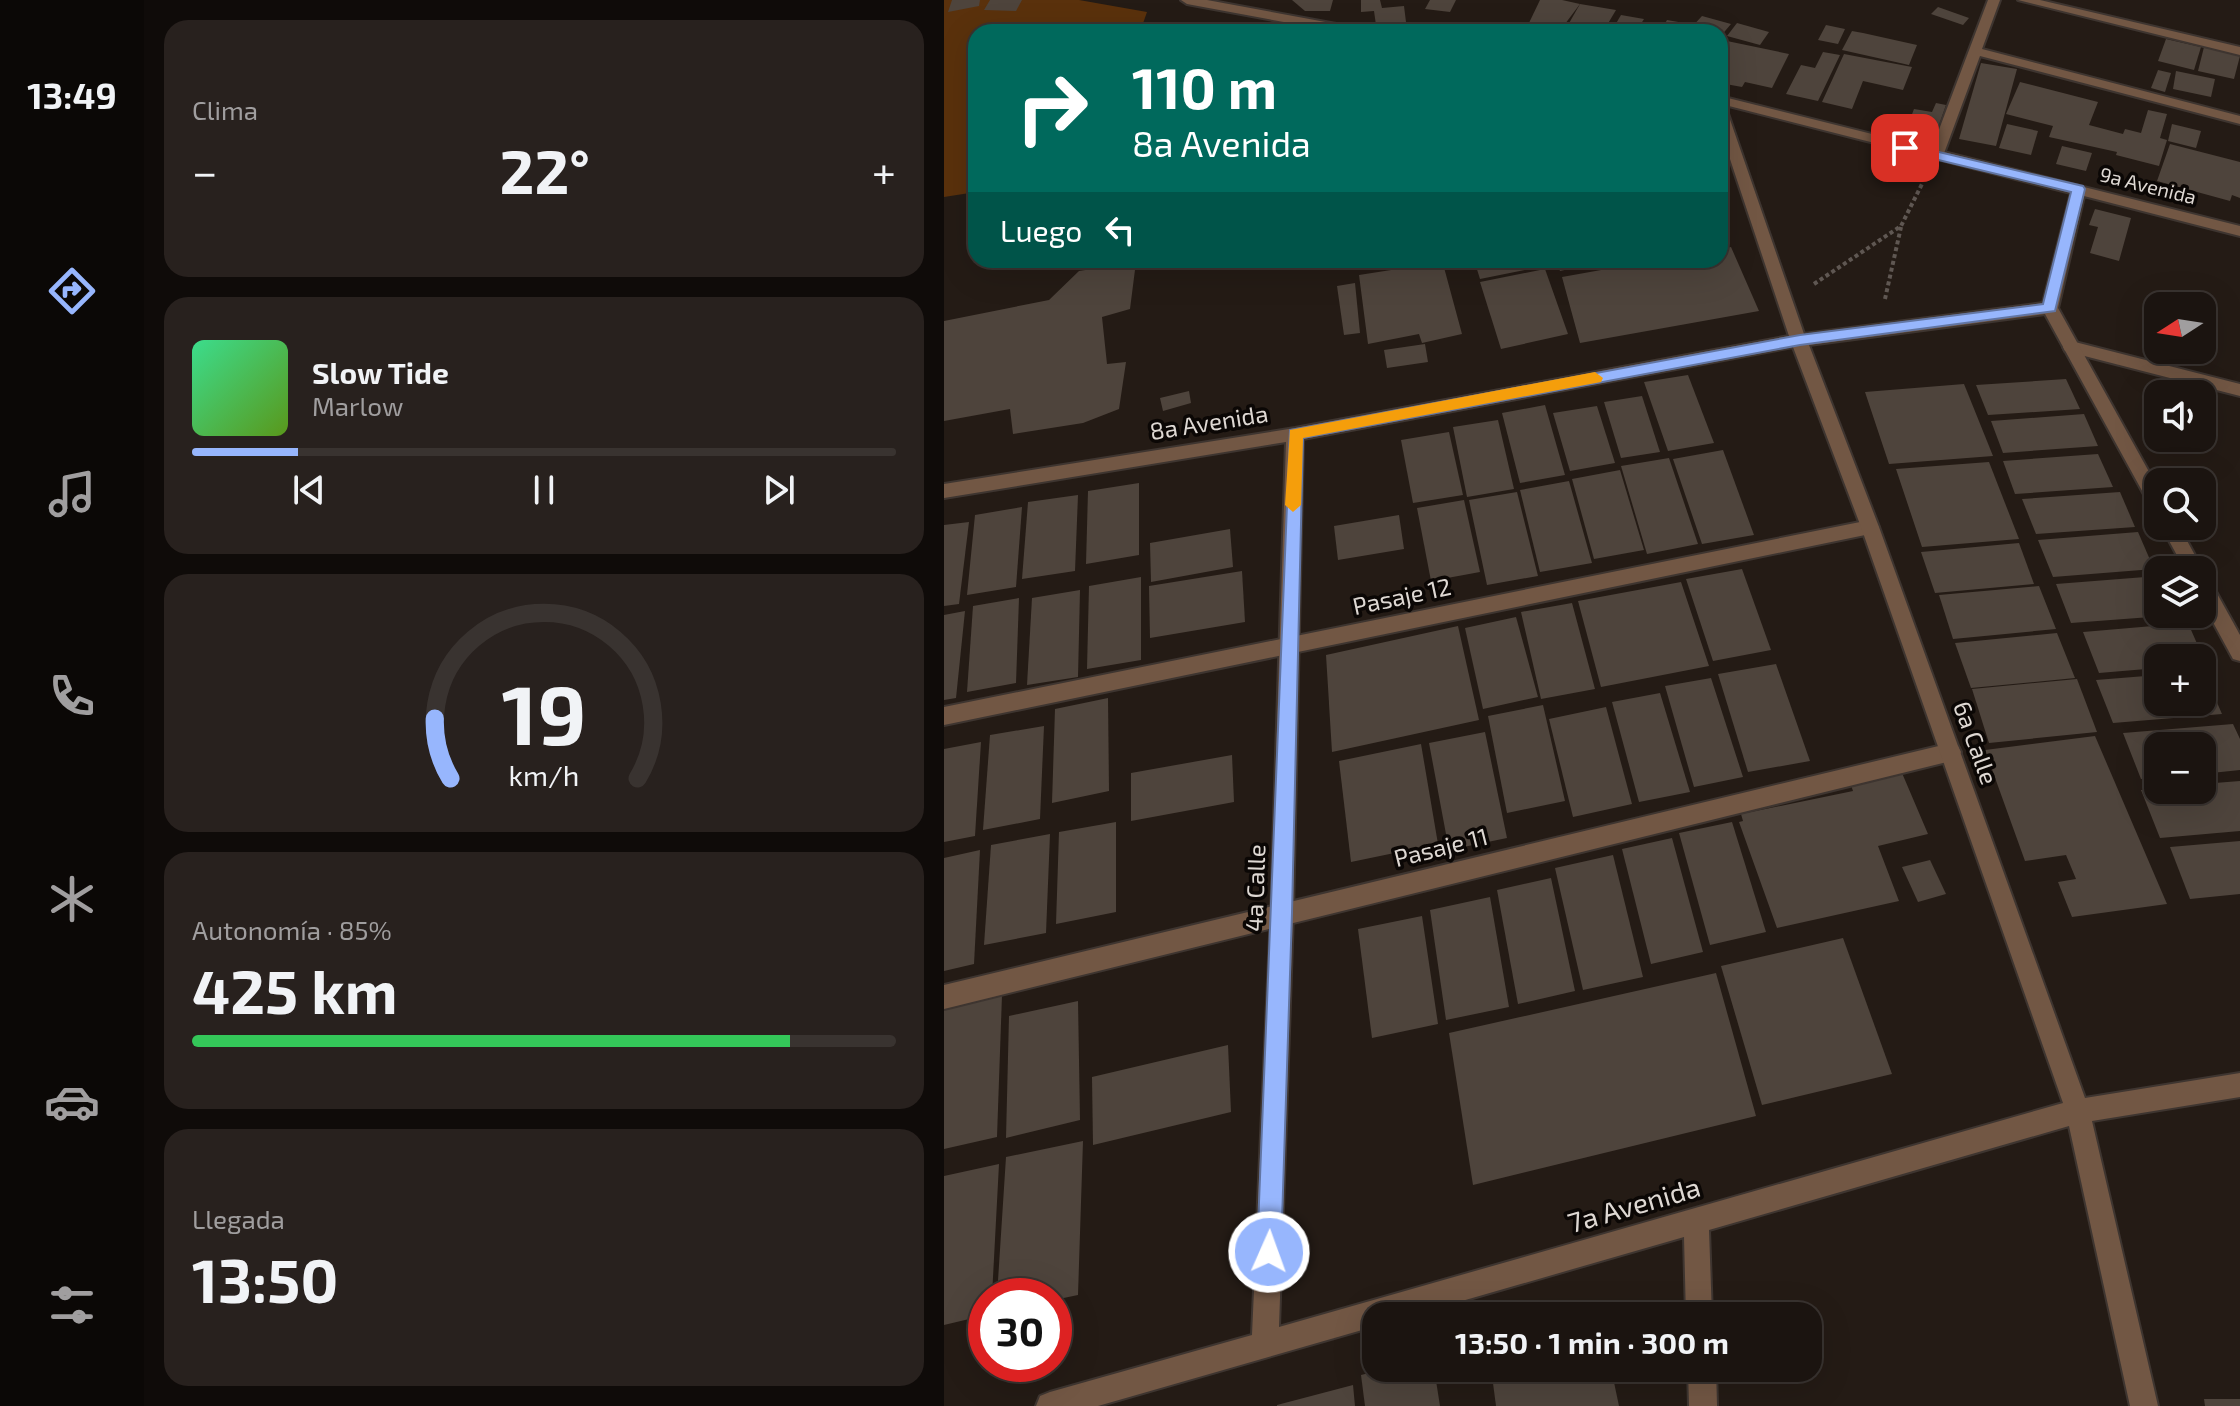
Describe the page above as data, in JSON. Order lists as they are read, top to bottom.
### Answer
{
  "streets": {
    "street": [
      "9a Avenida",
      "8a Avenida",
      "Pasaje 12",
      "6a Calle",
      "Pasaje 11",
      "4a Calle",
      "7a Avenida"
    ]
  },
  "crossings": [
    ["8a Avenida", "6a Calle"],
    ["8a Avenida", "4a Calle"],
    ["Pasaje 12", "6a Calle"],
    ["Pasaje 12", "4a Calle"],
    ["6a Calle", "Pasaje 11"],
    ["6a Calle", "7a Avenida"],
    ["Pasaje 11", "4a Calle"],
    ["4a Calle", "7a Avenida"]
  ],
  "north": "left",
  "page": {
    "tabs": "13:49",
    "tile": [
      "Clima",
      ["Autonomía · 85%", "425 km"],
      ["Llegada", "13:50"]
    ],
    "turn": ["110 m", "8a Avenida"],
    "heat": ["−", "22°", "+"],
    "then": "Luego",
    "map_buttons": ["+", "−"],
    "song": ["Slow Tide", "Marlow"],
    "limit": "30",
    "trip": "13:50 · 1 min · 300 m",
    "gauge": ["19", "km/h"]
  }
}
